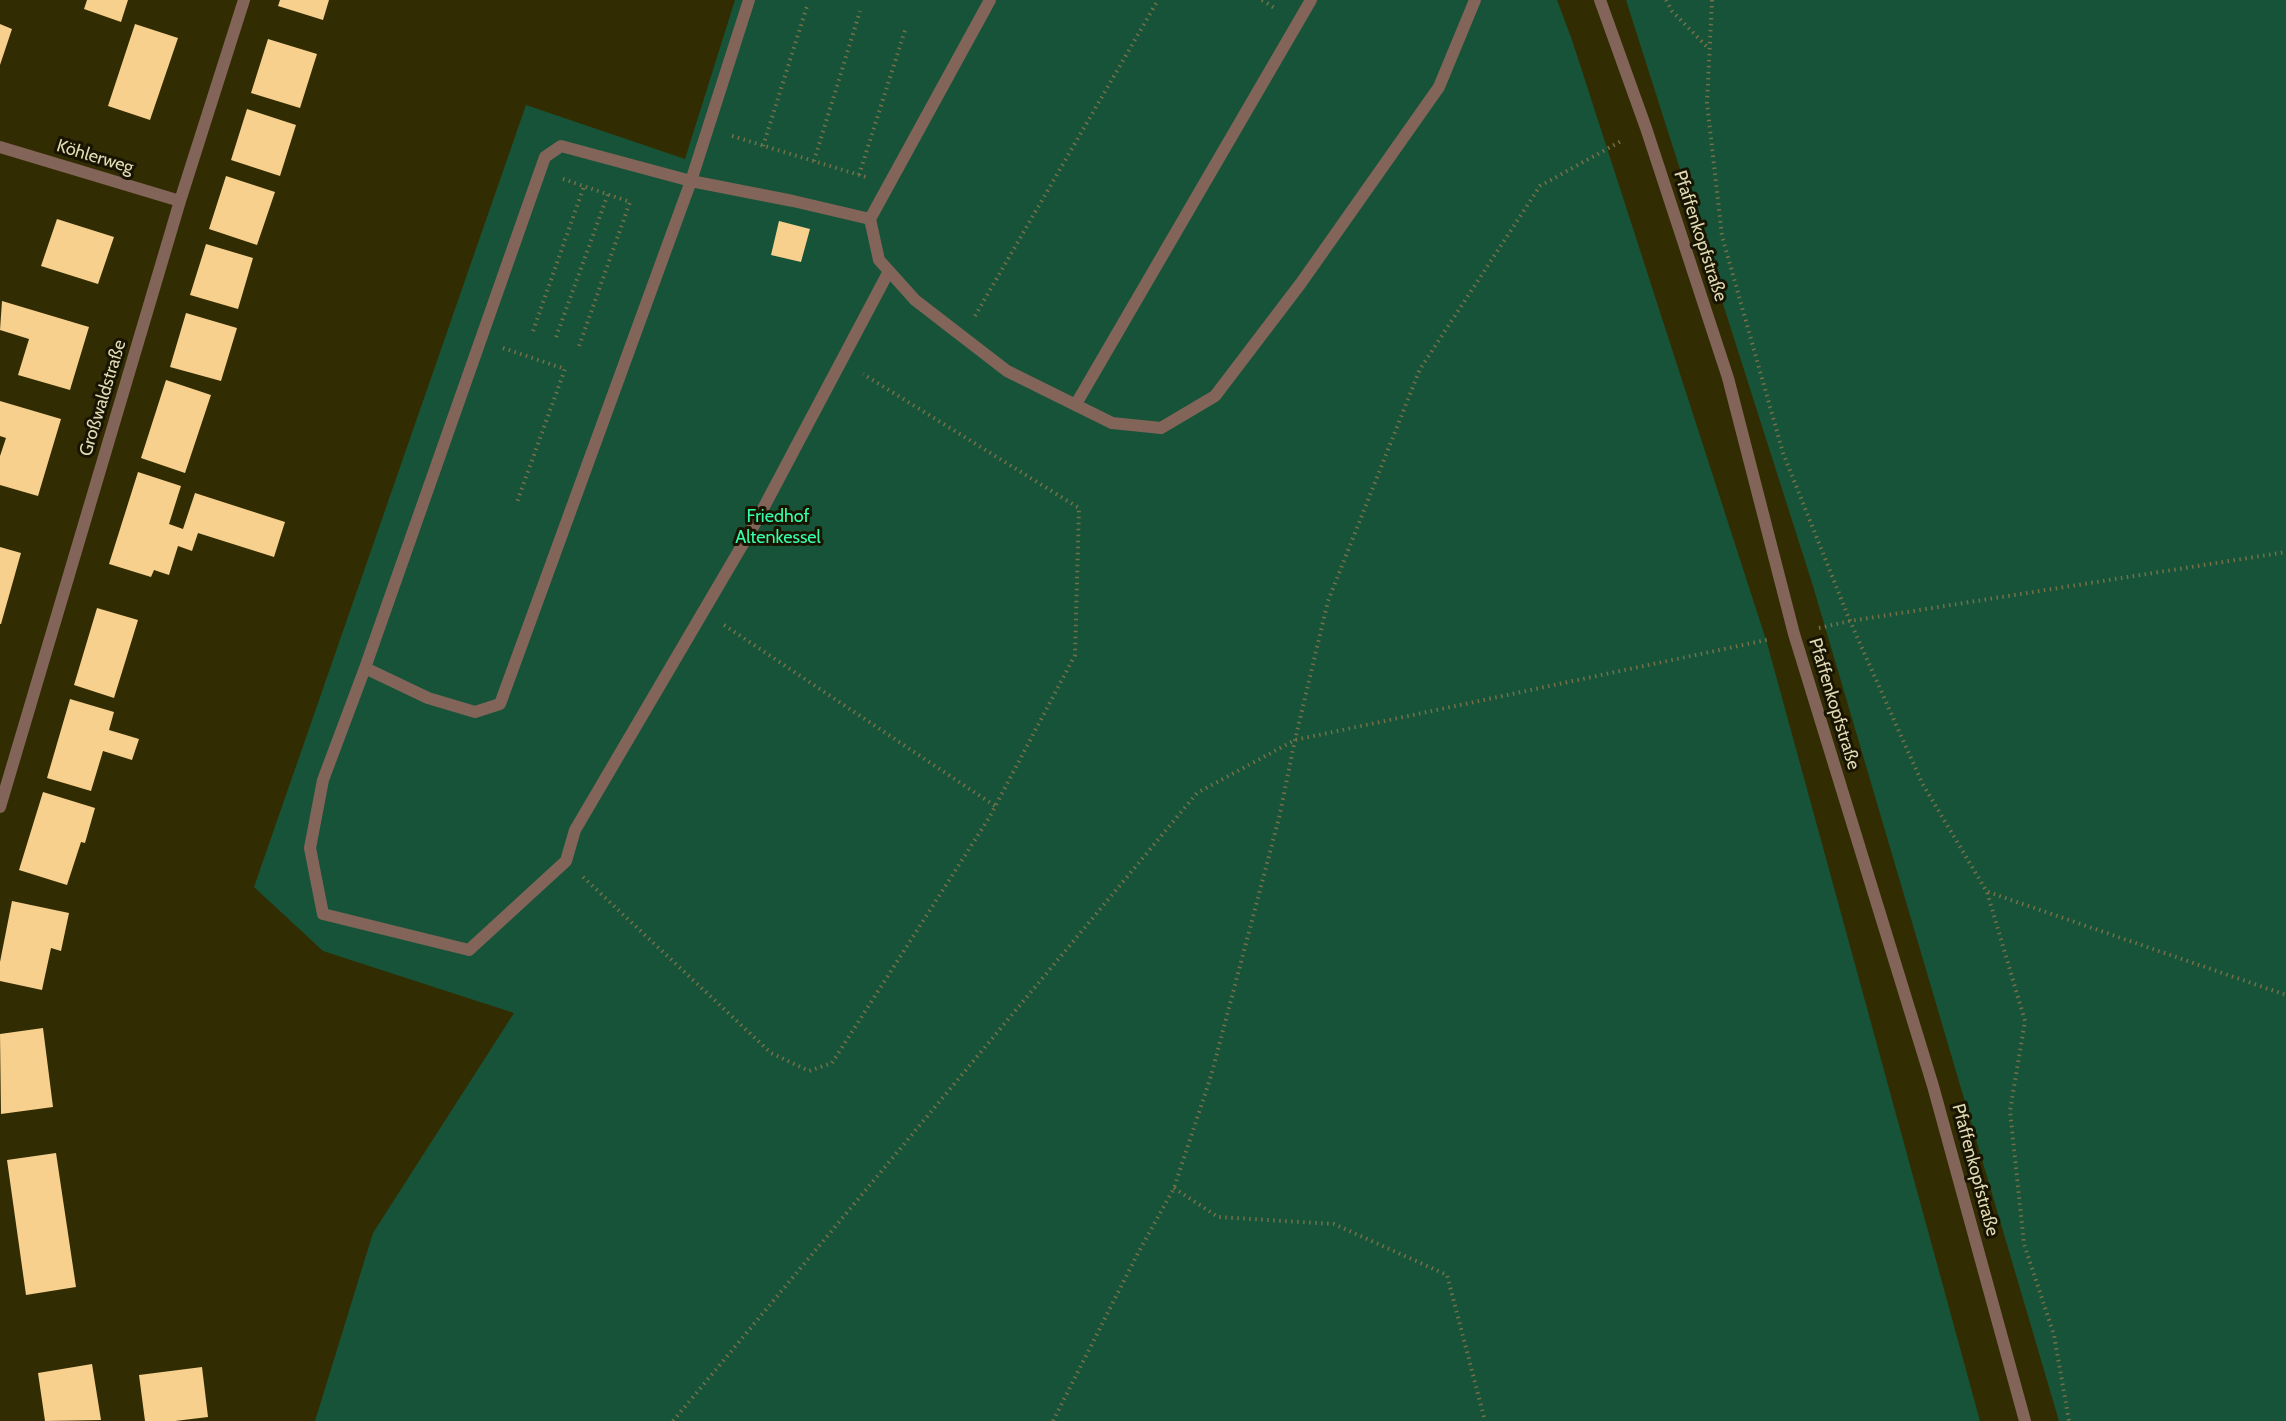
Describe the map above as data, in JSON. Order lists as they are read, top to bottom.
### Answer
{
  "streets": {
    "street": ["Köhlerweg", "Pfaffenkopfstraße", "Großwaldstraße"]
  },
  "crossings": [
    ["Köhlerweg", "Großwaldstraße"]
  ],
  "parks": ["Friedhof Altenkessel"]
}
